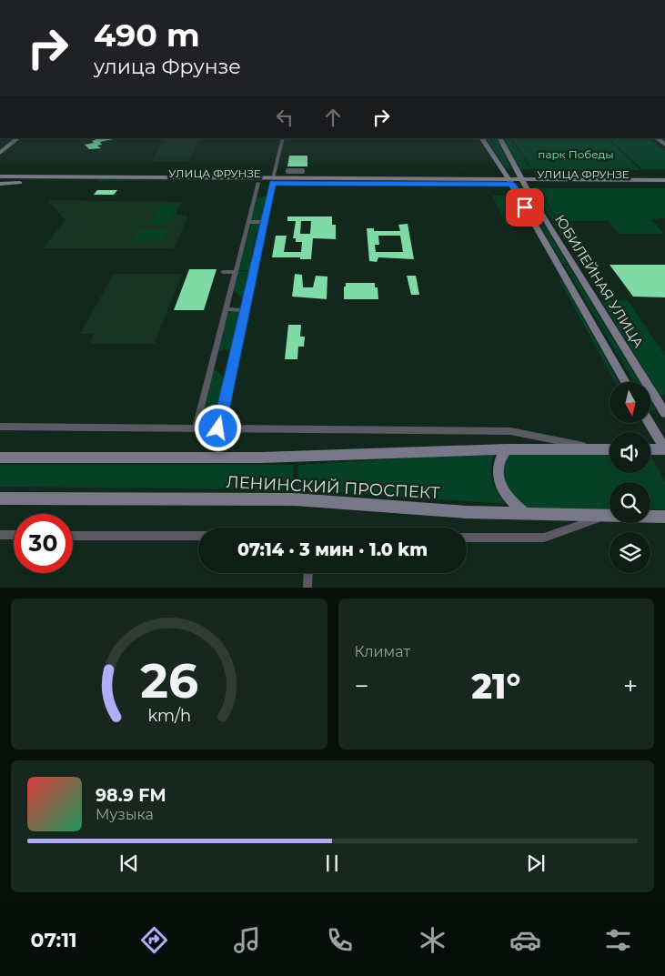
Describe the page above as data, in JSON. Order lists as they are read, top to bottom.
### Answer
{
  "streets": {
    "main road": ["УЛИЦА ФРУНЗЕ", "ЮБИЛЕЙНАЯ УЛИЦА", "ЛЕНИНСКИЙ ПРОСПЕКТ"]
  },
  "crossings": [
    ["УЛИЦА ФРУНЗЕ", "ЮБИЛЕЙНАЯ УЛИЦА"]
  ],
  "parks": ["парк Победы"],
  "north": "bottom",
  "page": {
    "turn": ["490 m", "улица Фрунзе"],
    "limit": "30",
    "trip": "07:14 · 3 мин · 1.0 km",
    "tile": "Климат",
    "heat": ["−", "21°", "+"],
    "song": ["98.9 FM", "Музыка"],
    "tabs": "07:11",
    "gauge": ["26", "km/h"]
  }
}
